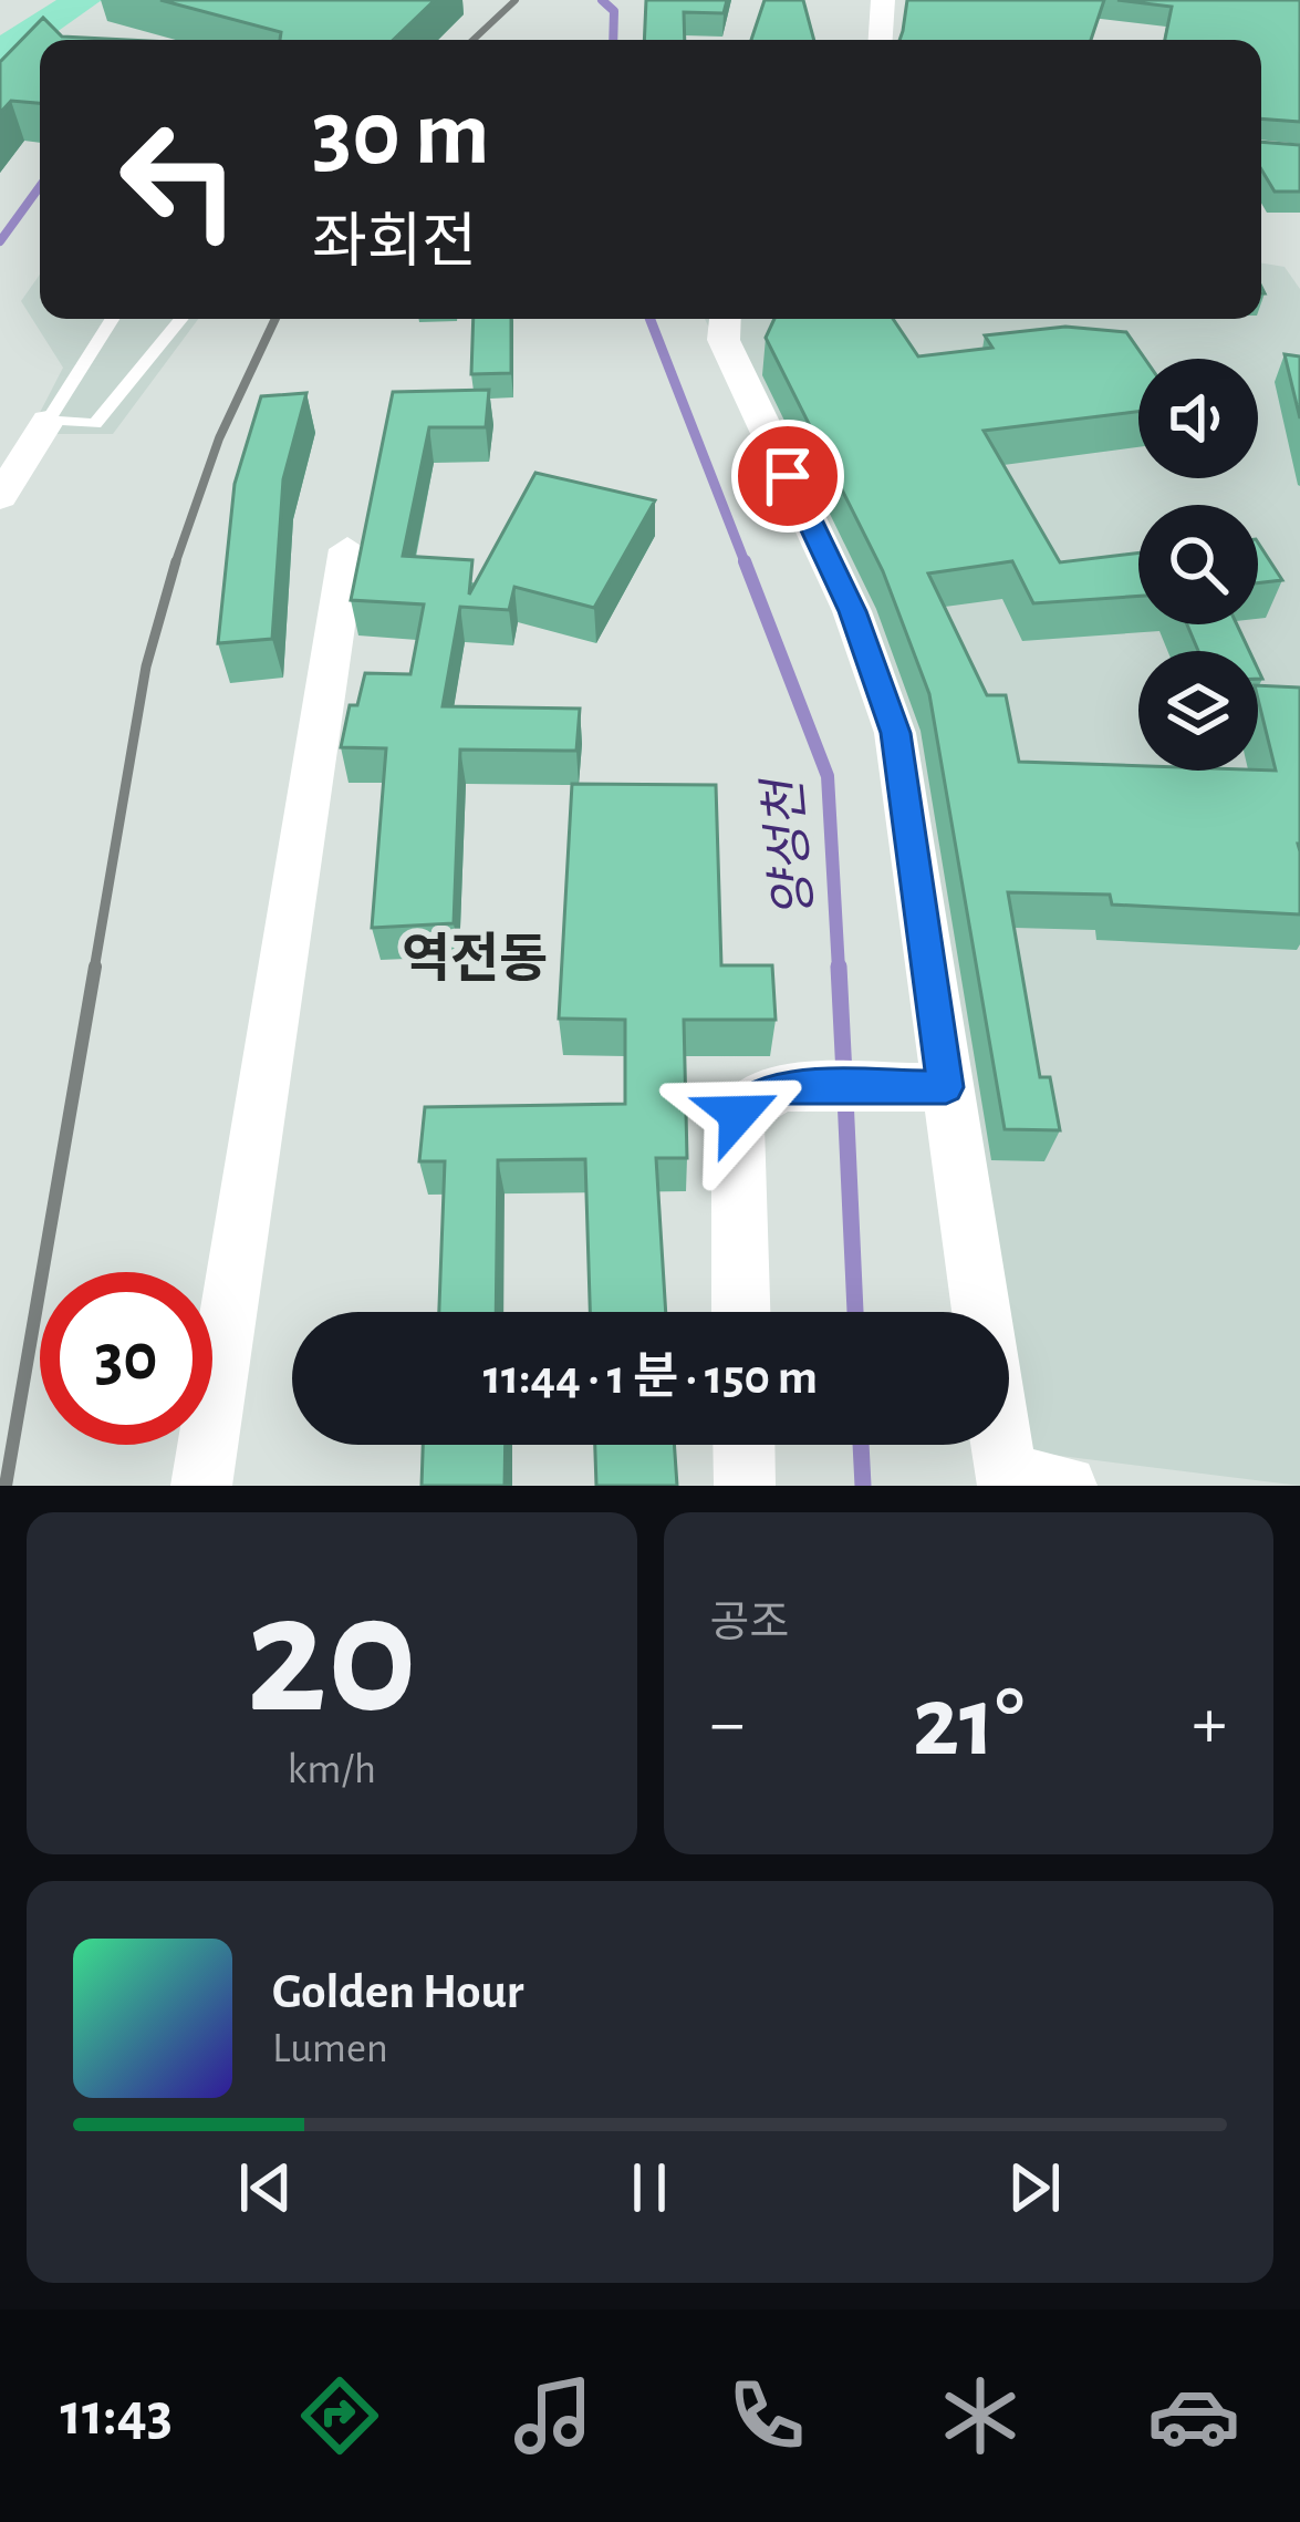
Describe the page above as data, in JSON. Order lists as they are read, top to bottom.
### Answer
{
  "districts": ["역전동"],
  "water": ["양성천"],
  "page": {
    "turn": ["30 m", "좌회전"],
    "limit": "30",
    "trip": "11:44 · 1 분 · 150 m",
    "tile": [
      ["20", "km/h"],
      "공조"
    ],
    "heat": ["−", "21°", "+"],
    "song": ["Golden Hour", "Lumen"],
    "tabs": "11:43"
  }
}
